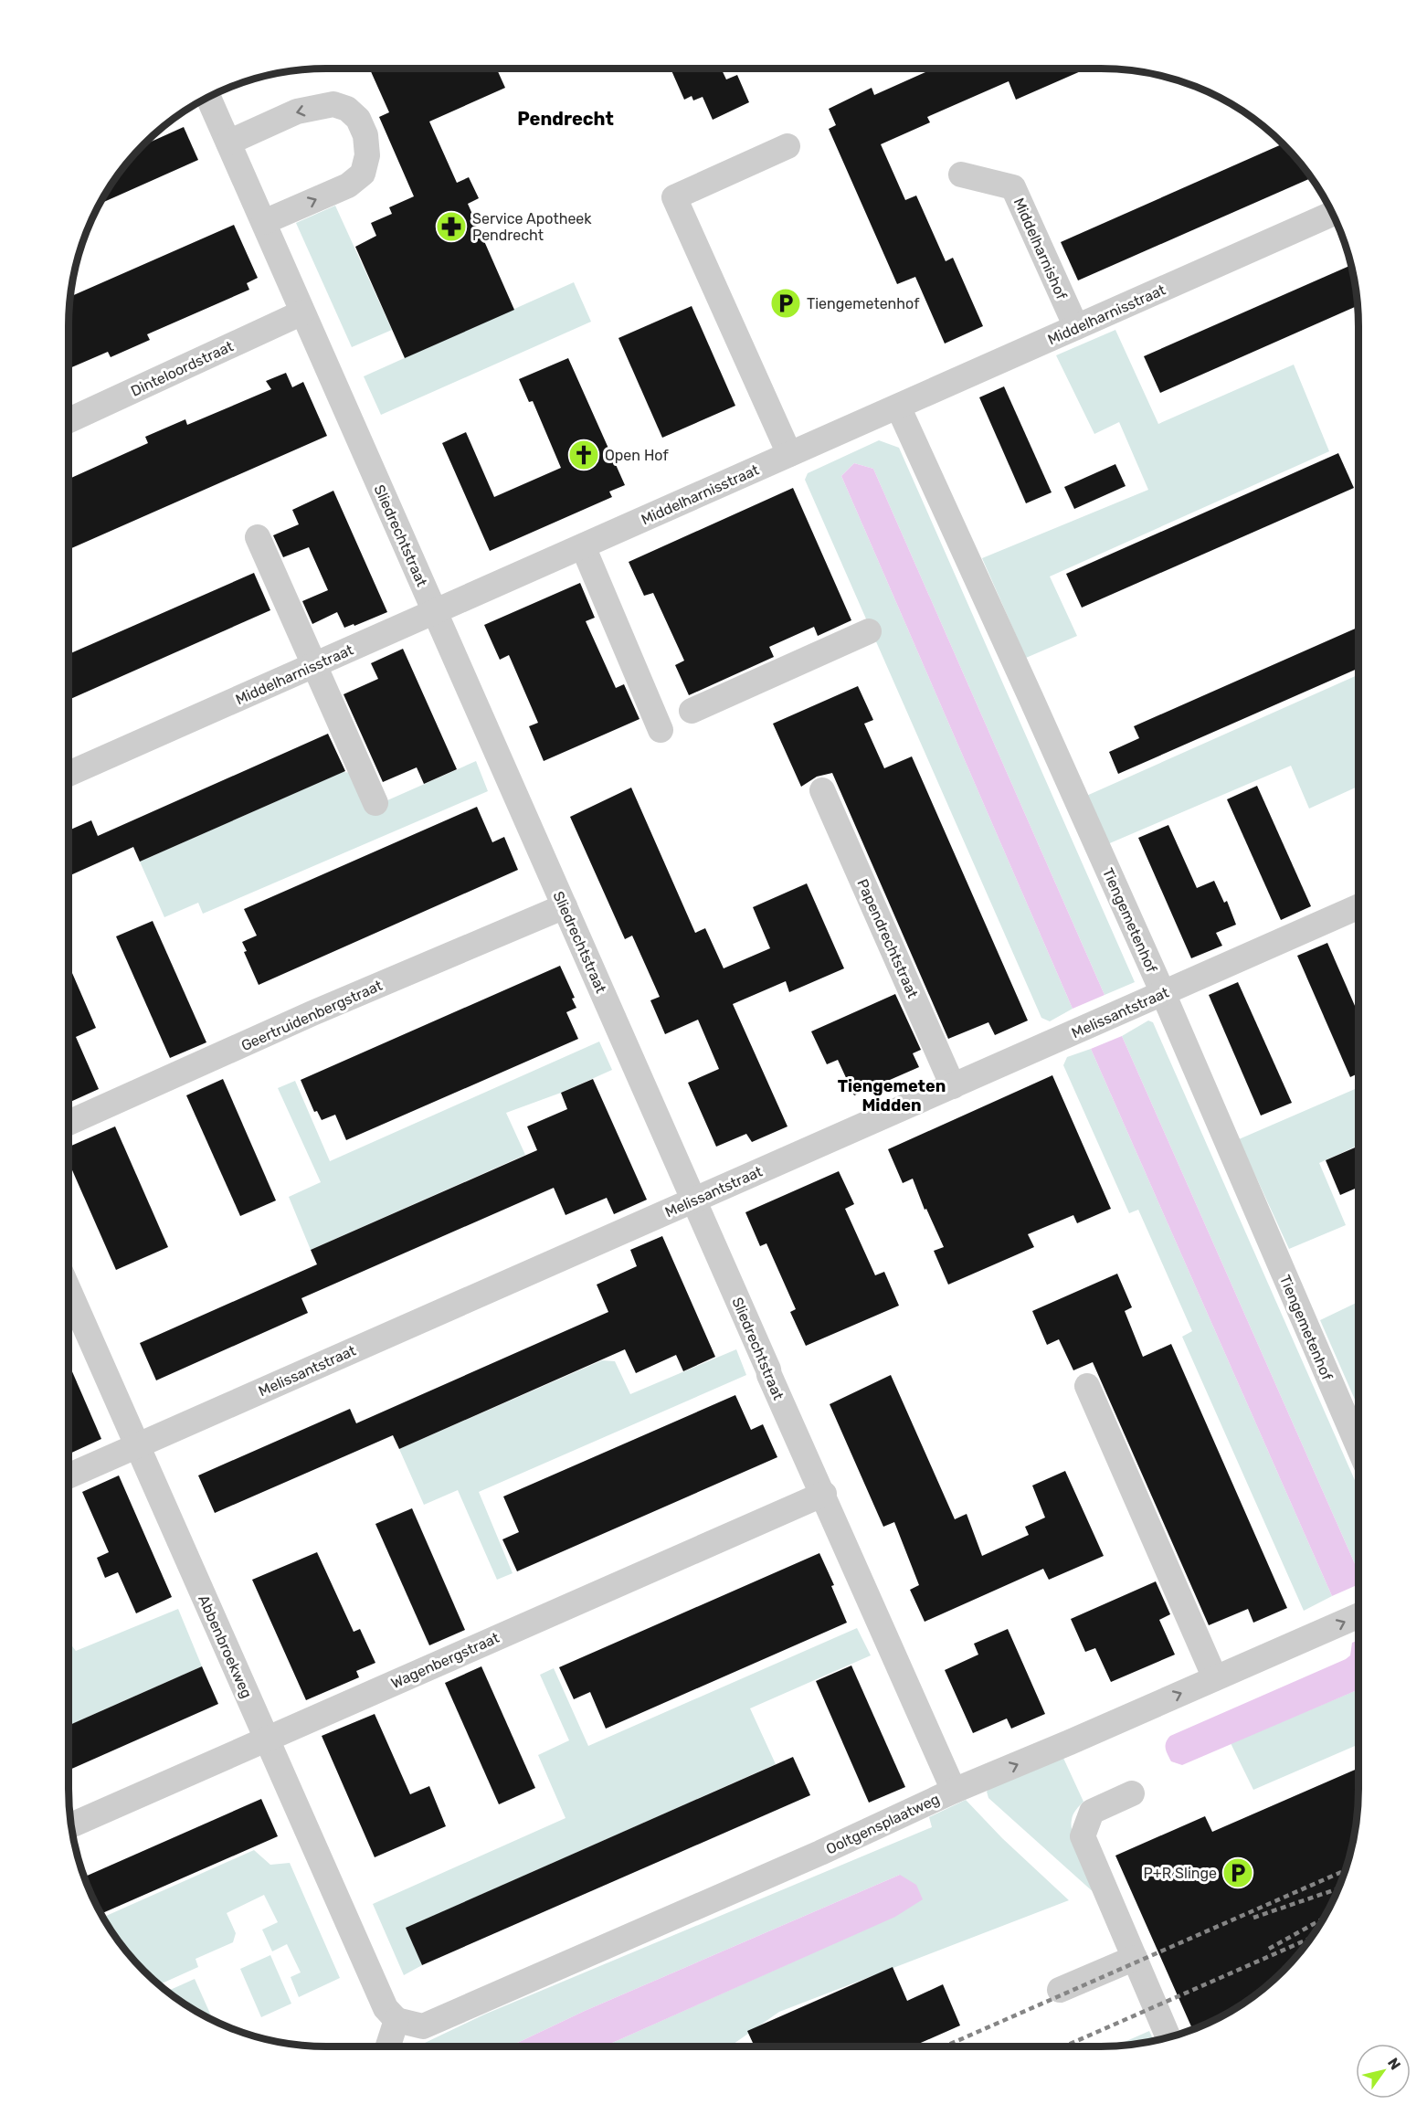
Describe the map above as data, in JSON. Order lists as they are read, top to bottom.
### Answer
{
  "streets": {
    "street": [
      "Middelharnishof",
      "Middelharnisstraat",
      "Dinteloordstraat",
      "Sliedrechtstraat",
      "Tiengemetenhof",
      "Papendrechtstraat",
      "Melissantstraat",
      "Geertruidenbergstraat",
      "Abbenbroekweg",
      "Wagenbergstraat",
      "Ooltgensplaatweg"
    ]
  },
  "crossings": [
    ["Middelharnishof", "Middelharnisstraat"],
    ["Middelharnisstraat", "Sliedrechtstraat"],
    ["Middelharnisstraat", "Tiengemetenhof"],
    ["Dinteloordstraat", "Sliedrechtstraat"],
    ["Sliedrechtstraat", "Melissantstraat"],
    ["Sliedrechtstraat", "Geertruidenbergstraat"],
    ["Sliedrechtstraat", "Wagenbergstraat"],
    ["Sliedrechtstraat", "Ooltgensplaatweg"],
    ["Tiengemetenhof", "Melissantstraat"],
    ["Papendrechtstraat", "Melissantstraat"],
    ["Melissantstraat", "Abbenbroekweg"],
    ["Abbenbroekweg", "Wagenbergstraat"],
    ["Abbenbroekweg", "Ooltgensplaatweg"]
  ],
  "one_way": ["Ooltgensplaatweg"],
  "districts": ["Pendrecht", "Tiengemeten Midden"],
  "places": {
    "pharmacy": ["Service Apotheek Pendrecht"],
    "parking": ["Tiengemetenhof", "P+R Slinge"],
    "church": ["Open Hof"]
  },
  "north": "top right"
}
